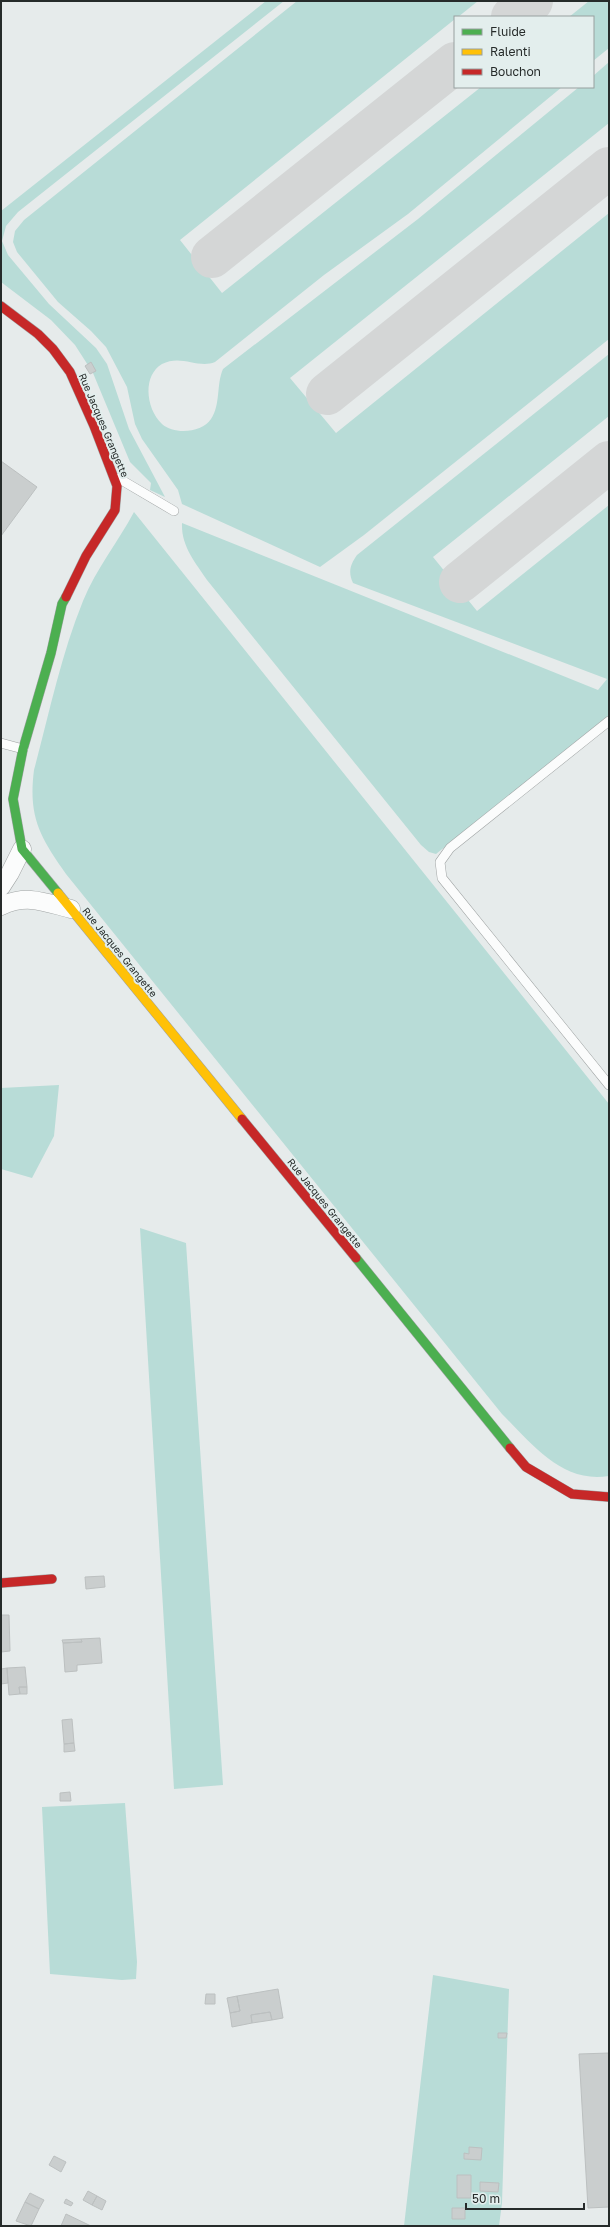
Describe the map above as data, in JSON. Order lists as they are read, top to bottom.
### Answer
{
  "streets": {
    "street": ["Rue Jacques Grangette"]
  },
  "legend": ["Fluide", "Ralenti", "Bouchon"],
  "scale_bar": "50 m"
}
